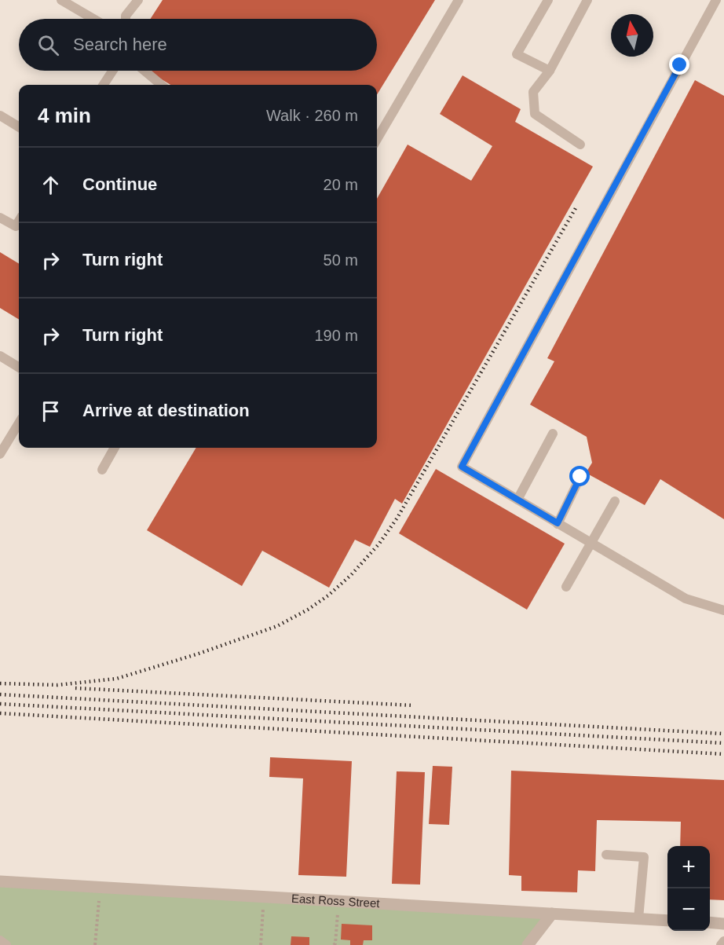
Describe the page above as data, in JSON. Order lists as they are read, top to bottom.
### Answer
{
  "streets": {
    "street": ["East Ross Street"]
  },
  "north": "top",
  "page": {
    "search": "Search here",
    "heading": ["4 min", "Walk · 260 m"],
    "list": [
      ["Continue", "20 m"],
      ["Turn right", "50 m"],
      ["Turn right", "190 m"],
      "Arrive at destination"
    ],
    "map_buttons": ["+", "−"]
  }
}
